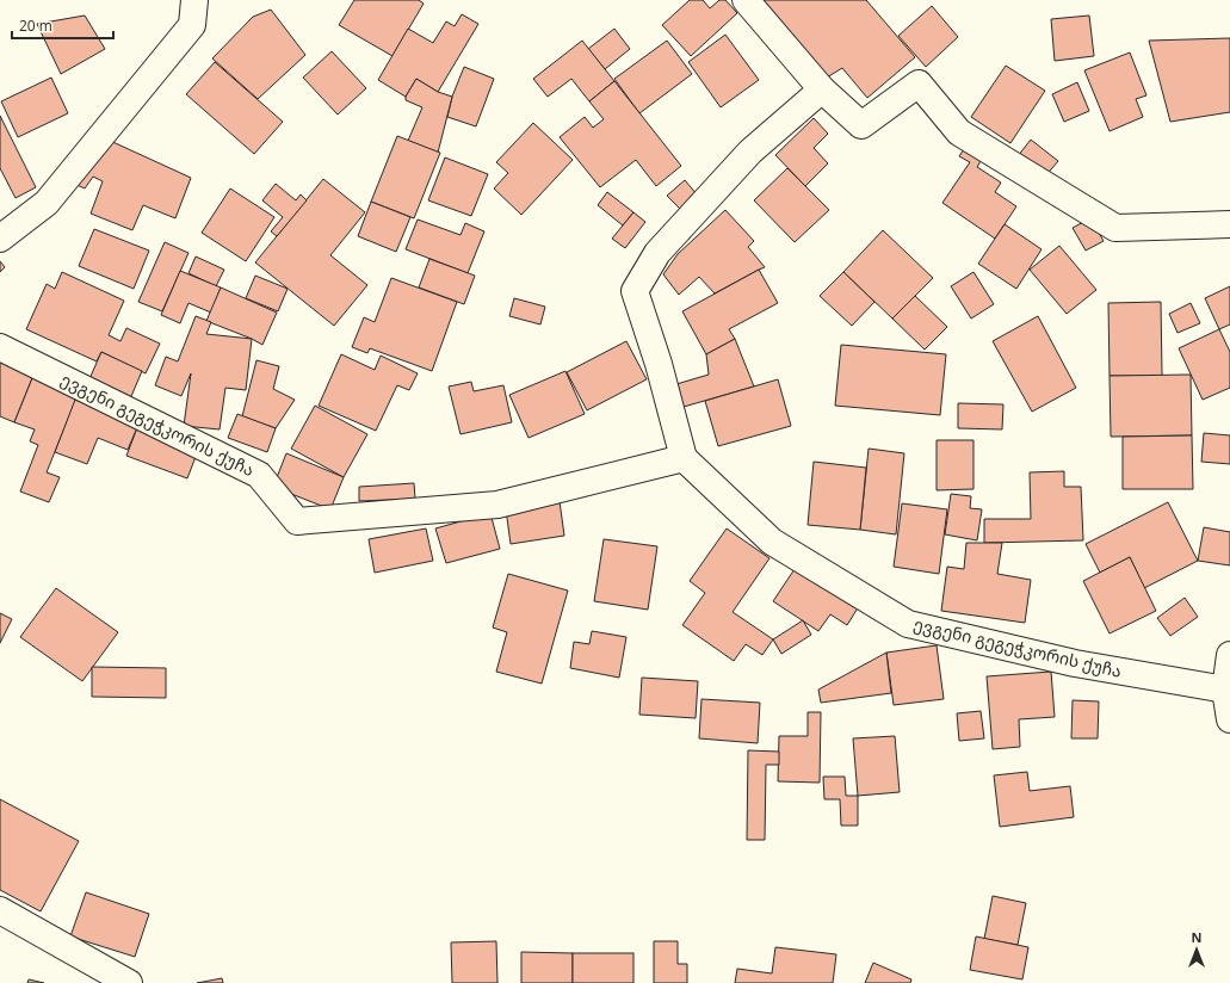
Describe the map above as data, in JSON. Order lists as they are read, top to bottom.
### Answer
{
  "streets": {
    "street": ["ევგენი გეგეჭკორის ქუჩა"]
  },
  "scale_bar": "20 m",
  "north": "top"
}
